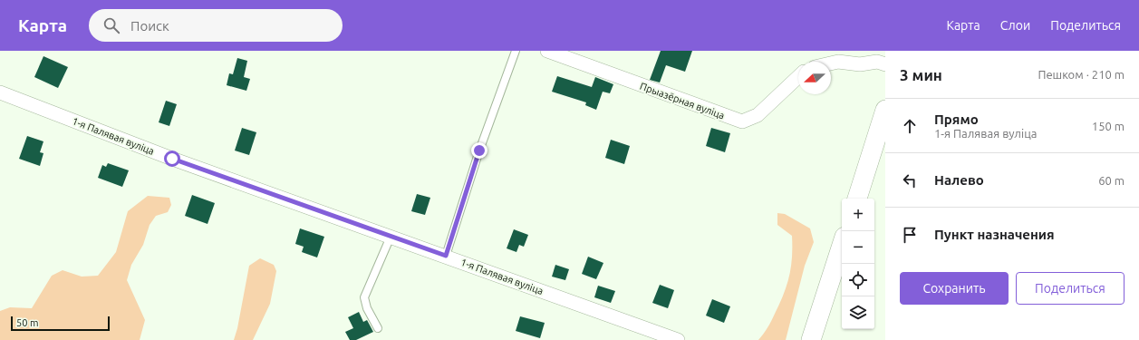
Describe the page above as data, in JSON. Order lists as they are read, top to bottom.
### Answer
{
  "streets": {
    "street": ["Прыазёрная вуліца", "1-я Палявая вуліца"]
  },
  "scale_bar": "50 m",
  "north": "left",
  "page": {
    "header": "Карта",
    "search": "Поиск",
    "nav": ["Карта", "Слои", "Поделиться"],
    "heading": ["3 мин", "Пешком · 210 m"],
    "list": [
      ["Прямо", "1-я Палявая вуліца", "150 m"],
      ["Налево", "60 m"],
      "Пункт назначения"
    ],
    "map_buttons": ["+", "−"],
    "buttons": ["Сохранить", "Поделиться"],
    "scale": "50 m"
  }
}
